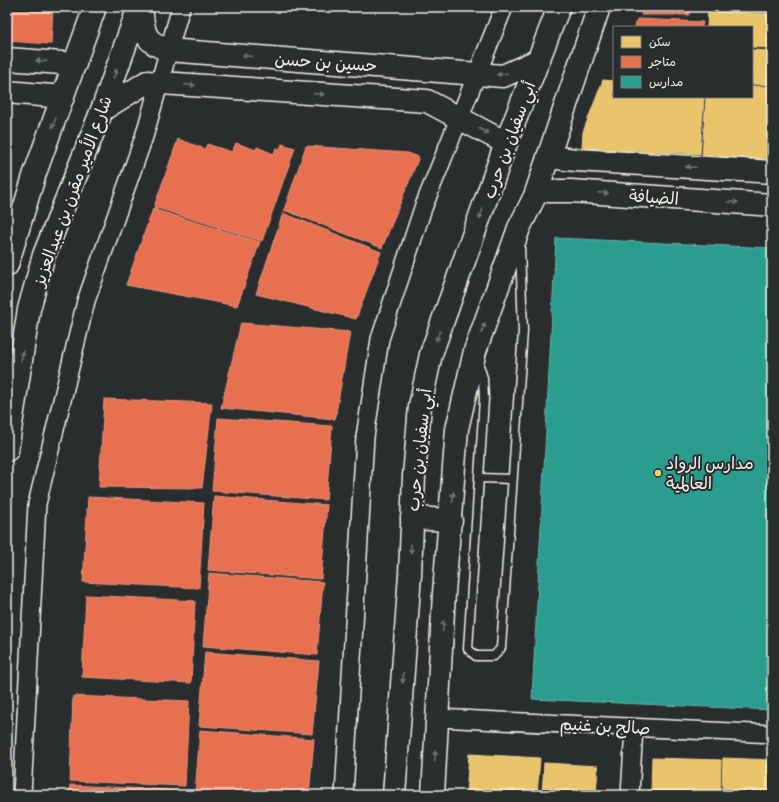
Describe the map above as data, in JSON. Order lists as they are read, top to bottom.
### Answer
{
  "streets": {
    "street": [
      "حسين بن حسن",
      "أبي سفيان بن حرب",
      "شارع الأمير مقرن بن عبدالعزيز",
      "الضيافة",
      "صالح بن غنيم"
    ]
  },
  "crossings": [
    ["حسين بن حسن", "أبي سفيان بن حرب"],
    ["حسين بن حسن", "شارع الأمير مقرن بن عبدالعزيز"]
  ],
  "places": ["مدارس الرواد العالمية"],
  "legend": ["سكن", "متاجر", "مدارس"]
}
